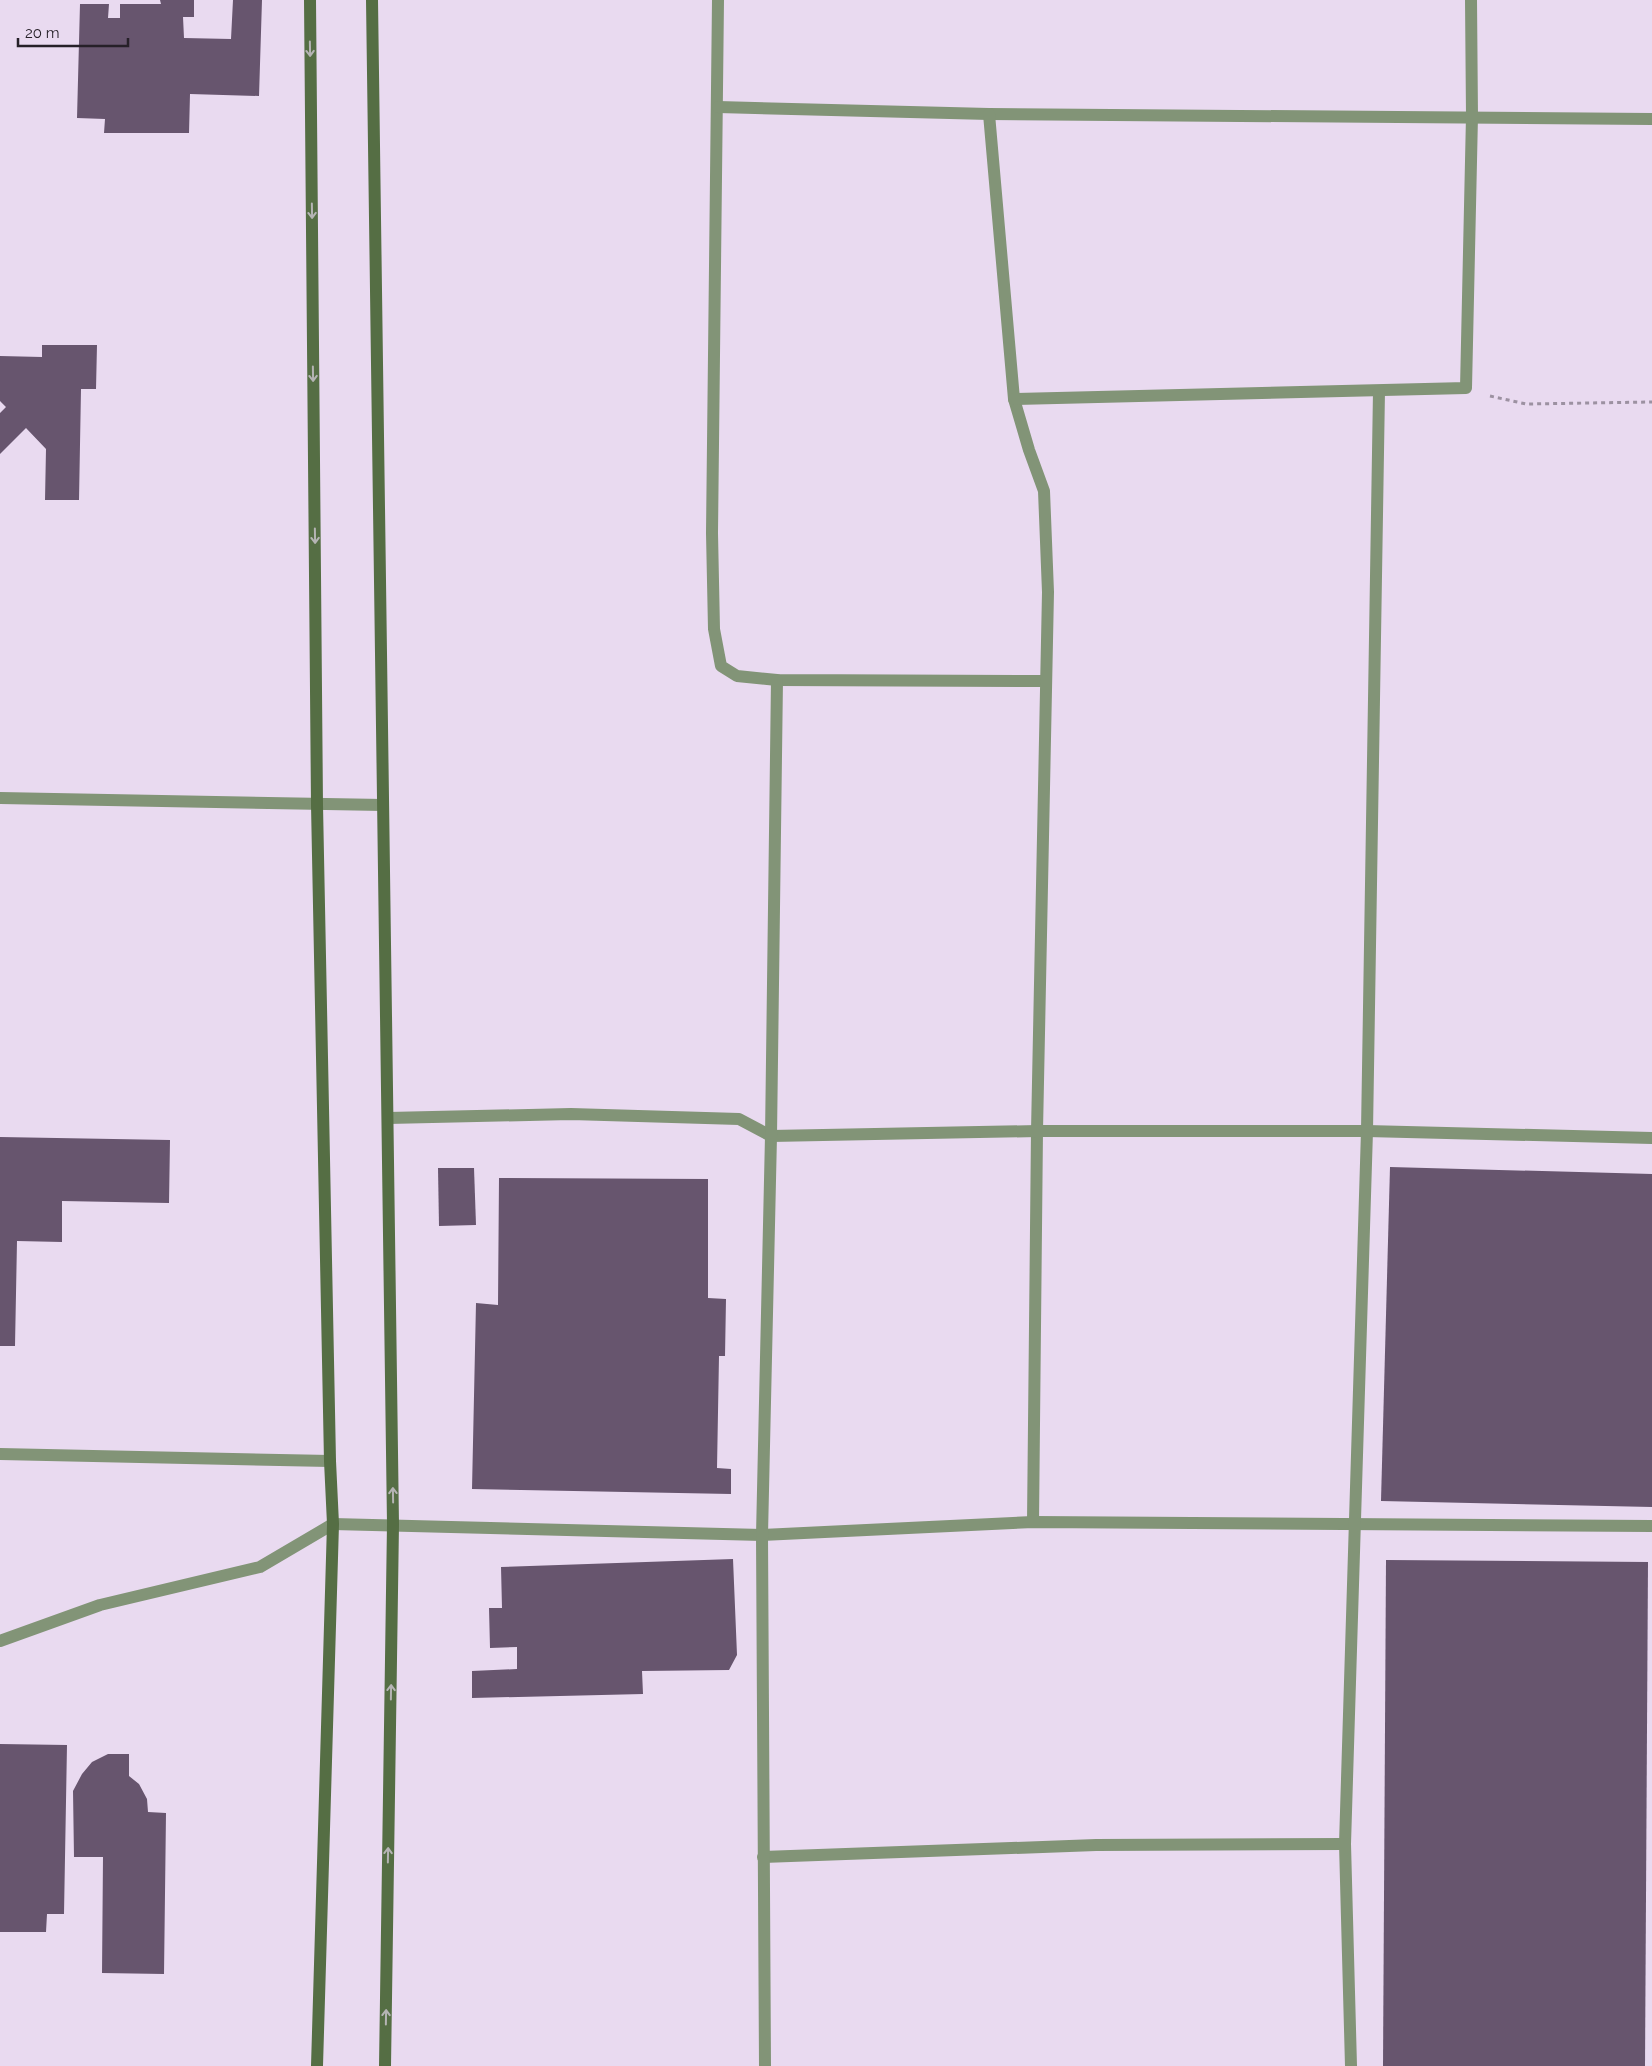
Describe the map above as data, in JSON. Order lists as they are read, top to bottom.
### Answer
{
  "scale_bar": "20 m"
}
